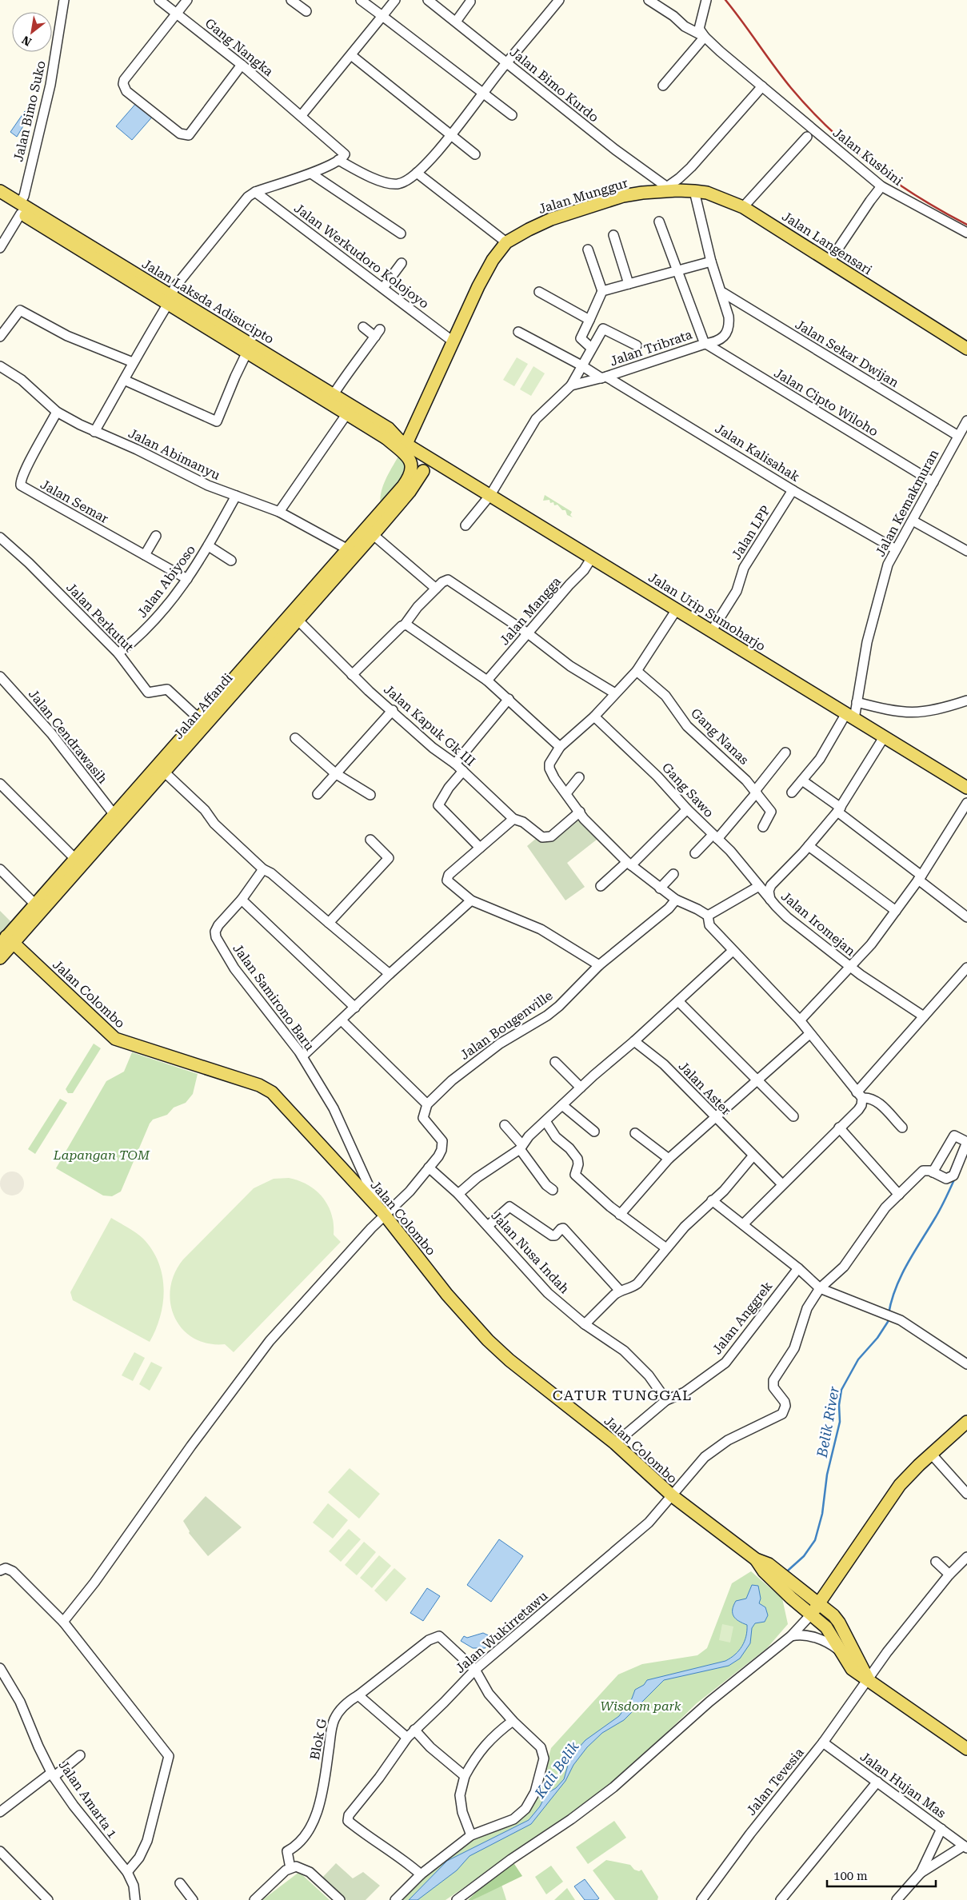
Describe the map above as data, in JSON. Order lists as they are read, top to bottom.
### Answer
{
  "streets": {
    "main road": [
      "Jalan Munggur",
      "Jalan Langensari",
      "Jalan Laksda Adisucipto",
      "Jalan Urip Sumoharjo",
      "Jalan Affandi",
      "Jalan Colombo"
    ],
    "street": [
      "Gang Nangka",
      "Jalan Bimo Kurdo",
      "Jalan Bimo Suko",
      "Jalan Kusbini",
      "Jalan Werkudoro Kolojoyo",
      "Jalan Tribrata",
      "Jalan Sekar Dwijan",
      "Jalan Cipto Wiloho",
      "Jalan Kalisahak",
      "Jalan Abimanyu",
      "Jalan Semar",
      "Jalan Kemakmuran",
      "Jalan LPP",
      "Jalan Abiyoso",
      "Jalan Mangga",
      "Jalan Perkutut",
      "Jalan Kapuk Gk III",
      "Jalan Cendrawasih",
      "Gang Nanas",
      "Gang Sawo",
      "Jalan Iromejan",
      "Jalan Samirono Baru",
      "Jalan Bougenville",
      "Jalan Aster",
      "Jalan Nusa Indah",
      "Jalan Anggrek",
      "Jalan Wukirretawu",
      "Blok G",
      "Jalan Tevesia",
      "Jalan Hujan Mas",
      "Jalan Amarta 1"
    ]
  },
  "crossings": [
    ["Jalan Bimo Kurdo", "Jalan Munggur"],
    ["Jalan Bimo Kurdo", "Jalan Langensari"],
    ["Jalan Bimo Suko", "Jalan Laksda Adisucipto"],
    ["Jalan Munggur", "Jalan Langensari"],
    ["Jalan Munggur", "Jalan Werkudoro Kolojoyo"],
    ["Jalan Munggur", "Jalan Laksda Adisucipto"],
    ["Jalan Langensari", "Jalan Tribrata"],
    ["Jalan Laksda Adisucipto", "Jalan Urip Sumoharjo"],
    ["Jalan Tribrata", "Jalan Sekar Dwijan"],
    ["Jalan Tribrata", "Jalan Cipto Wiloho"],
    ["Jalan Tribrata", "Jalan Kalisahak"],
    ["Jalan Sekar Dwijan", "Jalan Kemakmuran"],
    ["Jalan Cipto Wiloho", "Jalan Kemakmuran"],
    ["Jalan Kalisahak", "Jalan Kemakmuran"],
    ["Jalan Kalisahak", "Jalan LPP"],
    ["Jalan Abimanyu", "Jalan Semar"],
    ["Jalan Abimanyu", "Jalan Abiyoso"],
    ["Jalan Abimanyu", "Jalan Affandi"],
    ["Jalan Semar", "Jalan Abiyoso"],
    ["Jalan Kemakmuran", "Jalan Urip Sumoharjo"],
    ["Jalan LPP", "Jalan Urip Sumoharjo"],
    ["Jalan Abiyoso", "Jalan Perkutut"],
    ["Jalan Mangga", "Jalan Urip Sumoharjo"],
    ["Jalan Urip Sumoharjo", "Jalan Iromejan"],
    ["Jalan Perkutut", "Jalan Affandi"],
    ["Jalan Affandi", "Jalan Kapuk Gk III"],
    ["Jalan Affandi", "Jalan Cendrawasih"],
    ["Jalan Affandi", "Jalan Colombo"],
    ["Gang Sawo", "Jalan Iromejan"],
    ["Jalan Colombo", "Jalan Samirono Baru"],
    ["Jalan Colombo", "Jalan Anggrek"],
    ["Jalan Colombo", "Jalan Wukirretawu"],
    ["Jalan Colombo", "Jalan Tevesia"],
    ["Jalan Nusa Indah", "Jalan Anggrek"],
    ["Jalan Wukirretawu", "Blok G"],
    ["Jalan Tevesia", "Jalan Hujan Mas"]
  ],
  "districts": ["CATUR TUNGGAL"],
  "water": ["Belik River", "Kali Belik"],
  "parks": ["Lapangan TOM", "Wisdom park"],
  "scale_bar": "100 m",
  "north": "bottom left"
}
